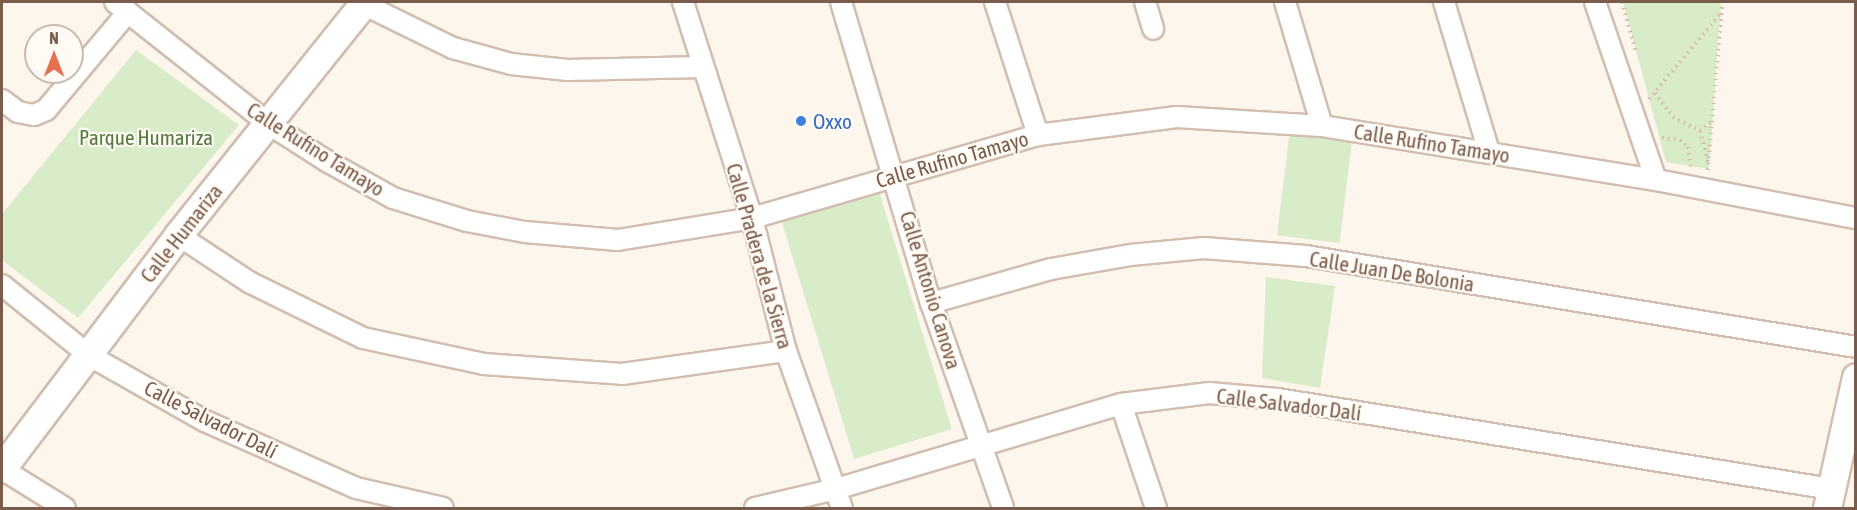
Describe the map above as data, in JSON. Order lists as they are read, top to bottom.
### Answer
{
  "streets": {
    "street": [
      "Calle Rufino Tamayo",
      "Calle Humariza",
      "Calle Pradera de la Sierra",
      "Calle Juan De Bolonia",
      "Calle Antonio Canova",
      "Calle Salvador Dalí"
    ]
  },
  "crossings": [
    ["Calle Rufino Tamayo", "Calle Humariza"],
    ["Calle Rufino Tamayo", "Calle Pradera de la Sierra"],
    ["Calle Rufino Tamayo", "Calle Antonio Canova"],
    ["Calle Humariza", "Calle Salvador Dalí"],
    ["Calle Pradera de la Sierra", "Calle Salvador Dalí"],
    ["Calle Juan De Bolonia", "Calle Antonio Canova"],
    ["Calle Antonio Canova", "Calle Salvador Dalí"]
  ],
  "parks": ["Parque Humariza"],
  "places": ["Oxxo"],
  "north": "top"
}
